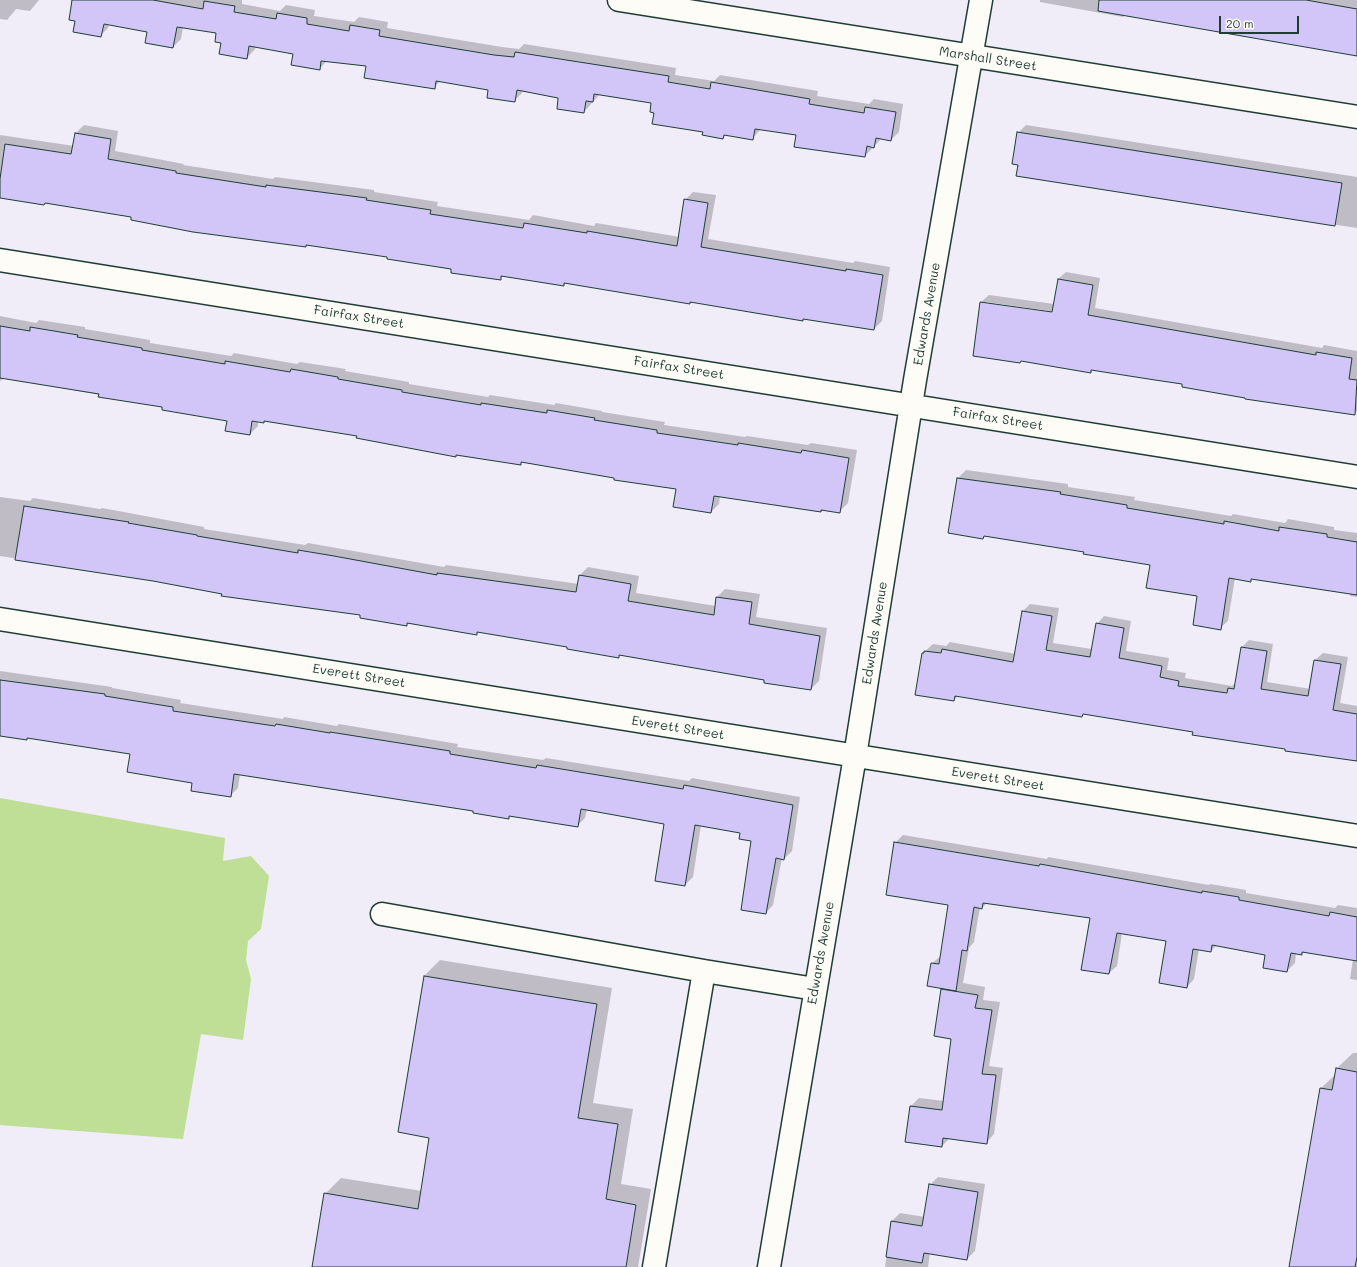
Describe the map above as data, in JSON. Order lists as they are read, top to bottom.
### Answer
{
  "streets": {
    "street": [
      "Marshall Street",
      "Edwards Avenue",
      "Fairfax Street",
      "Everett Street"
    ]
  },
  "crossings": [
    ["Marshall Street", "Edwards Avenue"],
    ["Edwards Avenue", "Fairfax Street"],
    ["Edwards Avenue", "Everett Street"]
  ],
  "scale_bar": "20 m"
}
